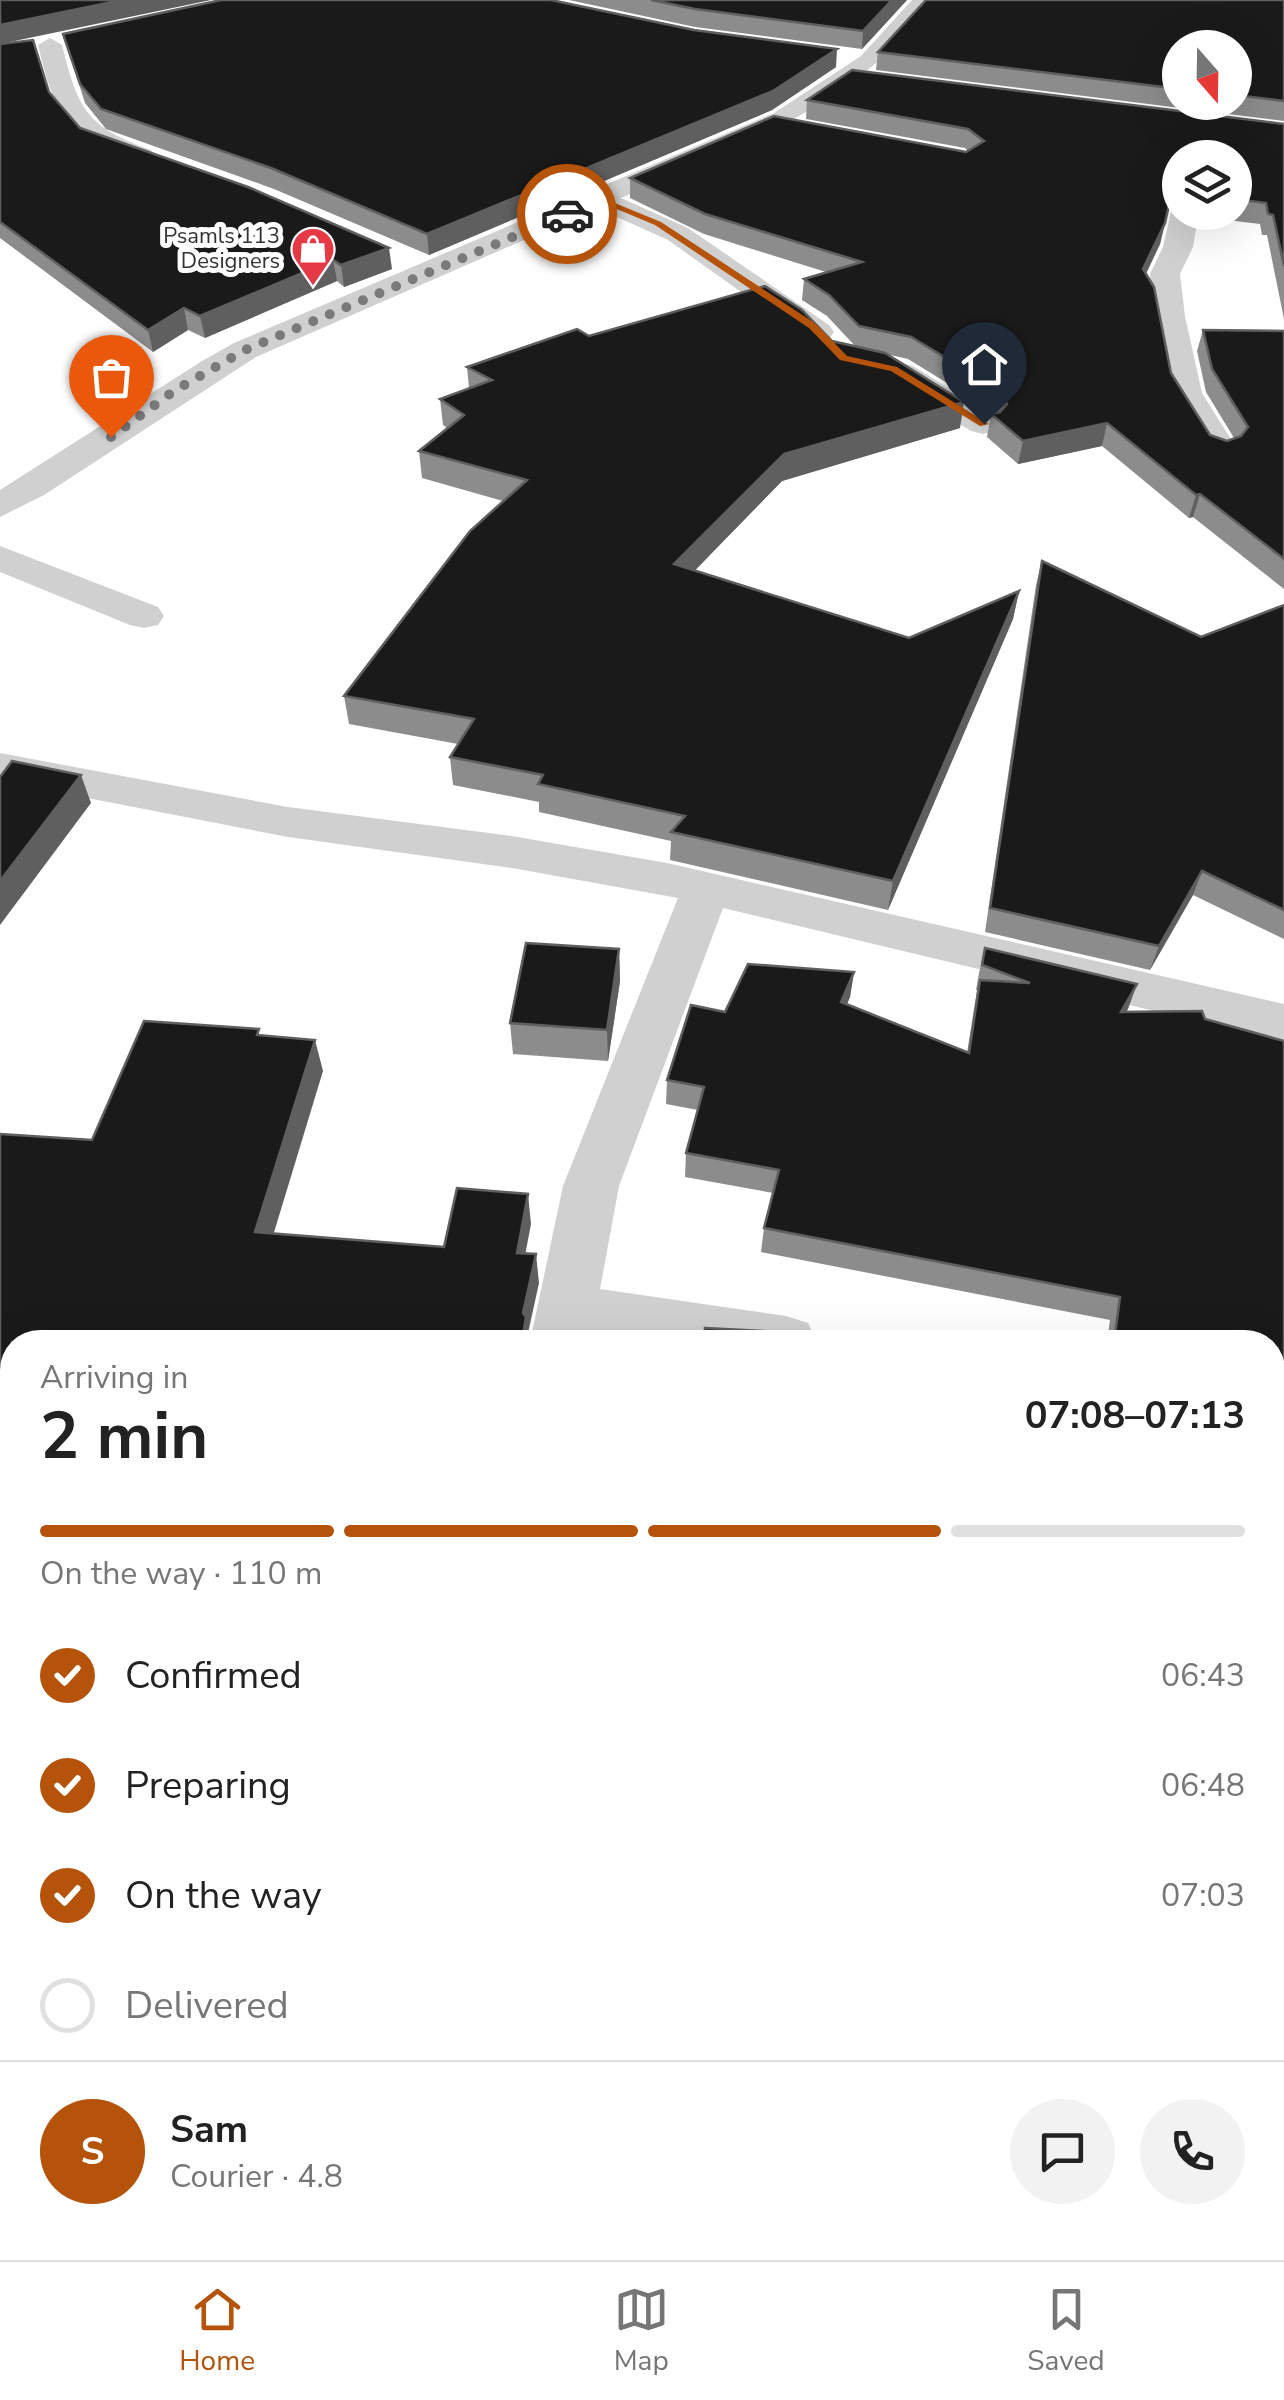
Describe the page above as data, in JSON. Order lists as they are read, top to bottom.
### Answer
{
  "places": {
    "shop": ["Psamls 113 Designers"]
  },
  "north": "bottom",
  "page": {
    "heading": ["2 min", "Arriving in", "07:08–07:13"],
    "panel": ["Sam", "Courier · 4.8"],
    "bar": "On the way · 110 m",
    "list": [
      ["Confirmed", "06:43"],
      ["Preparing", "06:48"],
      ["On the way", "07:03"],
      "Delivered"
    ],
    "round": "S",
    "tabs": ["Home", "Map", "Saved"]
  }
}
